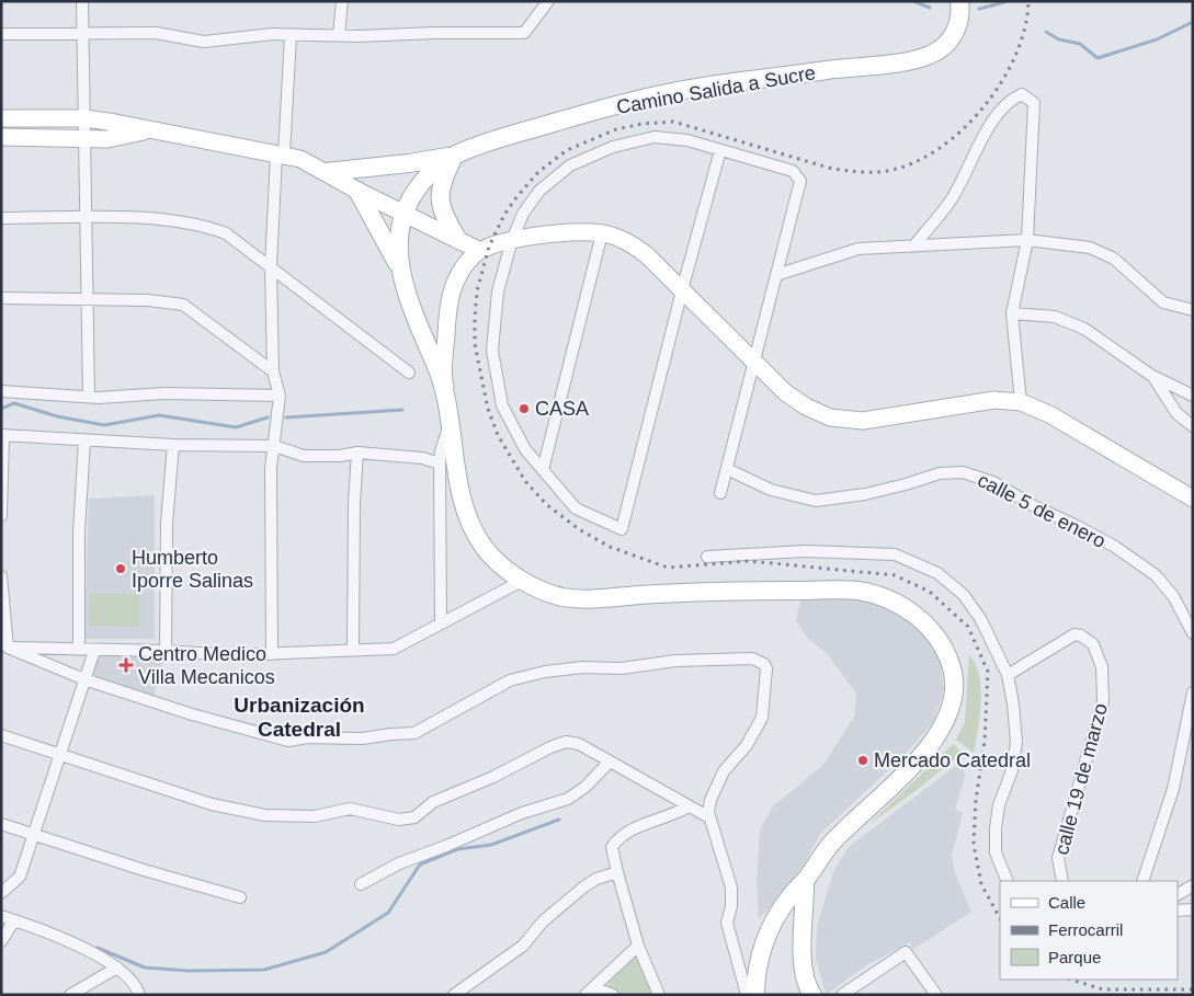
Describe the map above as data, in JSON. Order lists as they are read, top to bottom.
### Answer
{
  "streets": {
    "main road": ["Camino Salida a Sucre"],
    "street": ["calle 5 de enero", "calle 19 de marzo"]
  },
  "districts": ["Urbanización Catedral"],
  "places": {
    "other": ["CASA", "Humberto Iporre Salinas", "Mercado Catedral"],
    "health": ["Centro Medico Villa Mecanicos"]
  },
  "legend": ["Calle", "Ferrocarril", "Parque"]
}
